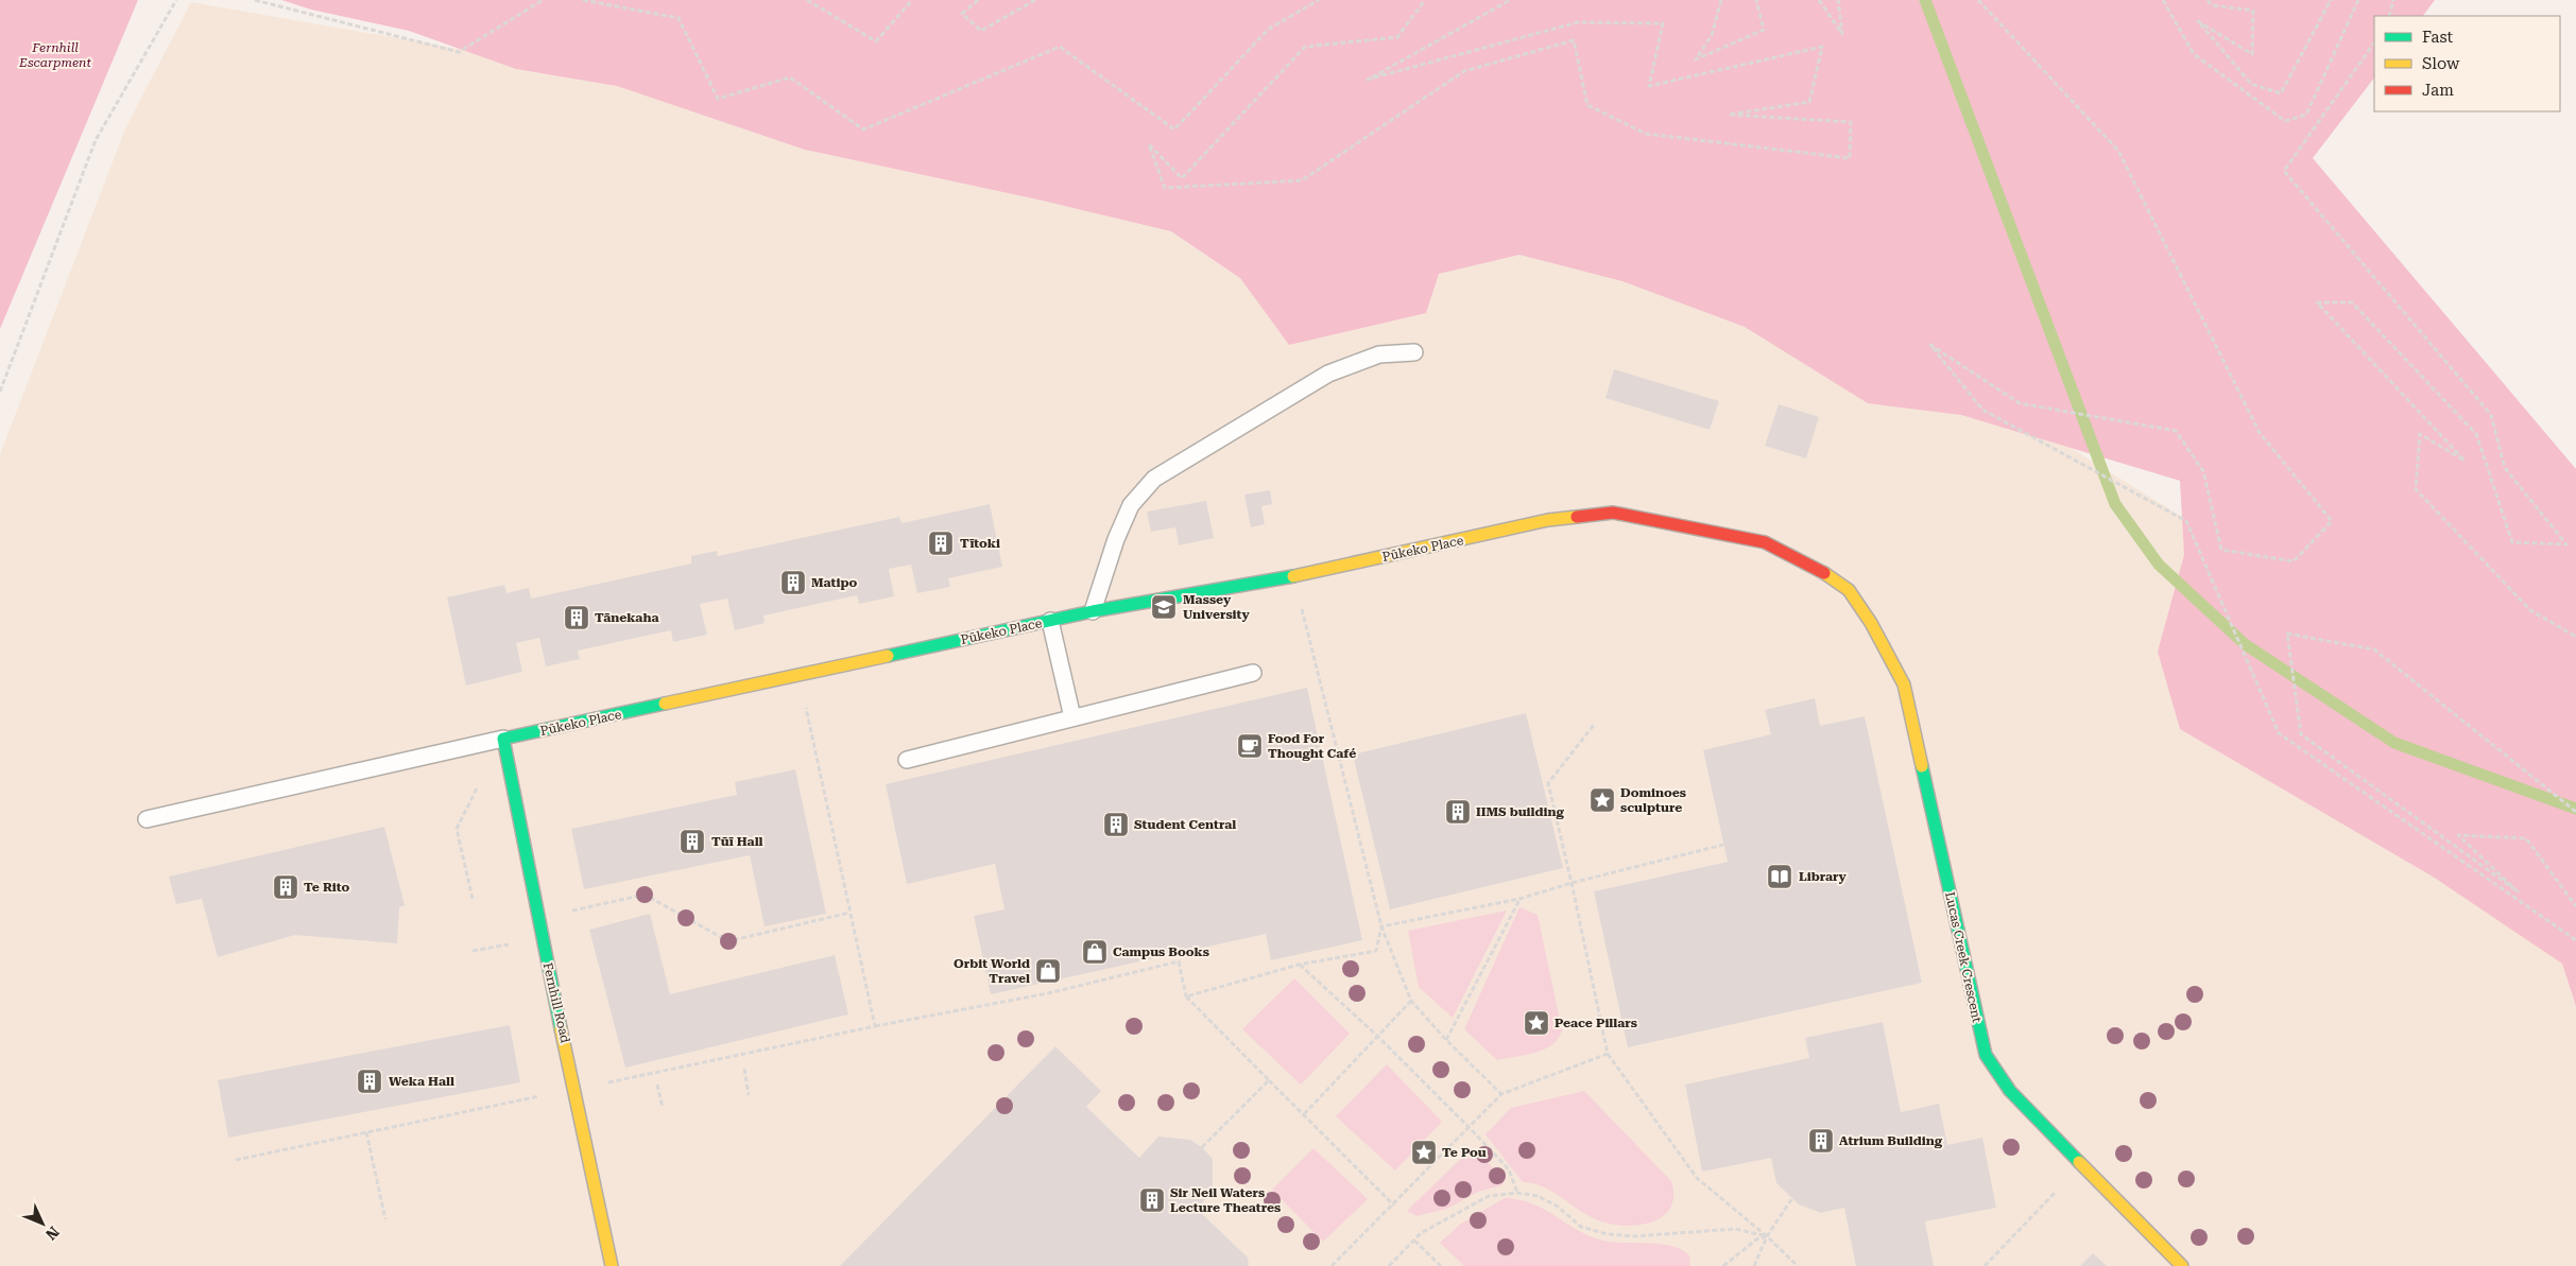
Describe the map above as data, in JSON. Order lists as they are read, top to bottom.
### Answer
{
  "streets": {
    "street": ["Pūkeko Place", "Lucas Creek Crescent", "Fernhill Road"]
  },
  "crossings": [
    ["Pūkeko Place", "Lucas Creek Crescent"],
    ["Pūkeko Place", "Fernhill Road"]
  ],
  "parks": ["Fernhill Escarpment"],
  "places": {
    "building": [
      "Tītoki",
      "Matipo",
      "Tānekaha",
      "IIMS building",
      "Student Central",
      "Tūī Hall",
      "Te Rito",
      "Weka Hall",
      "Atrium Building",
      "Sir Neil Waters Lecture Theatres"
    ],
    "school or university": ["Massey University"],
    "cafe": ["Food For Thought Café"],
    "place": ["Dominoes sculpture", "Peace Pillars", "Te Pou"],
    "library": ["Library"],
    "shop": ["Campus Books", "Orbit World Travel"]
  },
  "legend": ["Fast", "Slow", "Jam"],
  "north": "bottom right"
}
